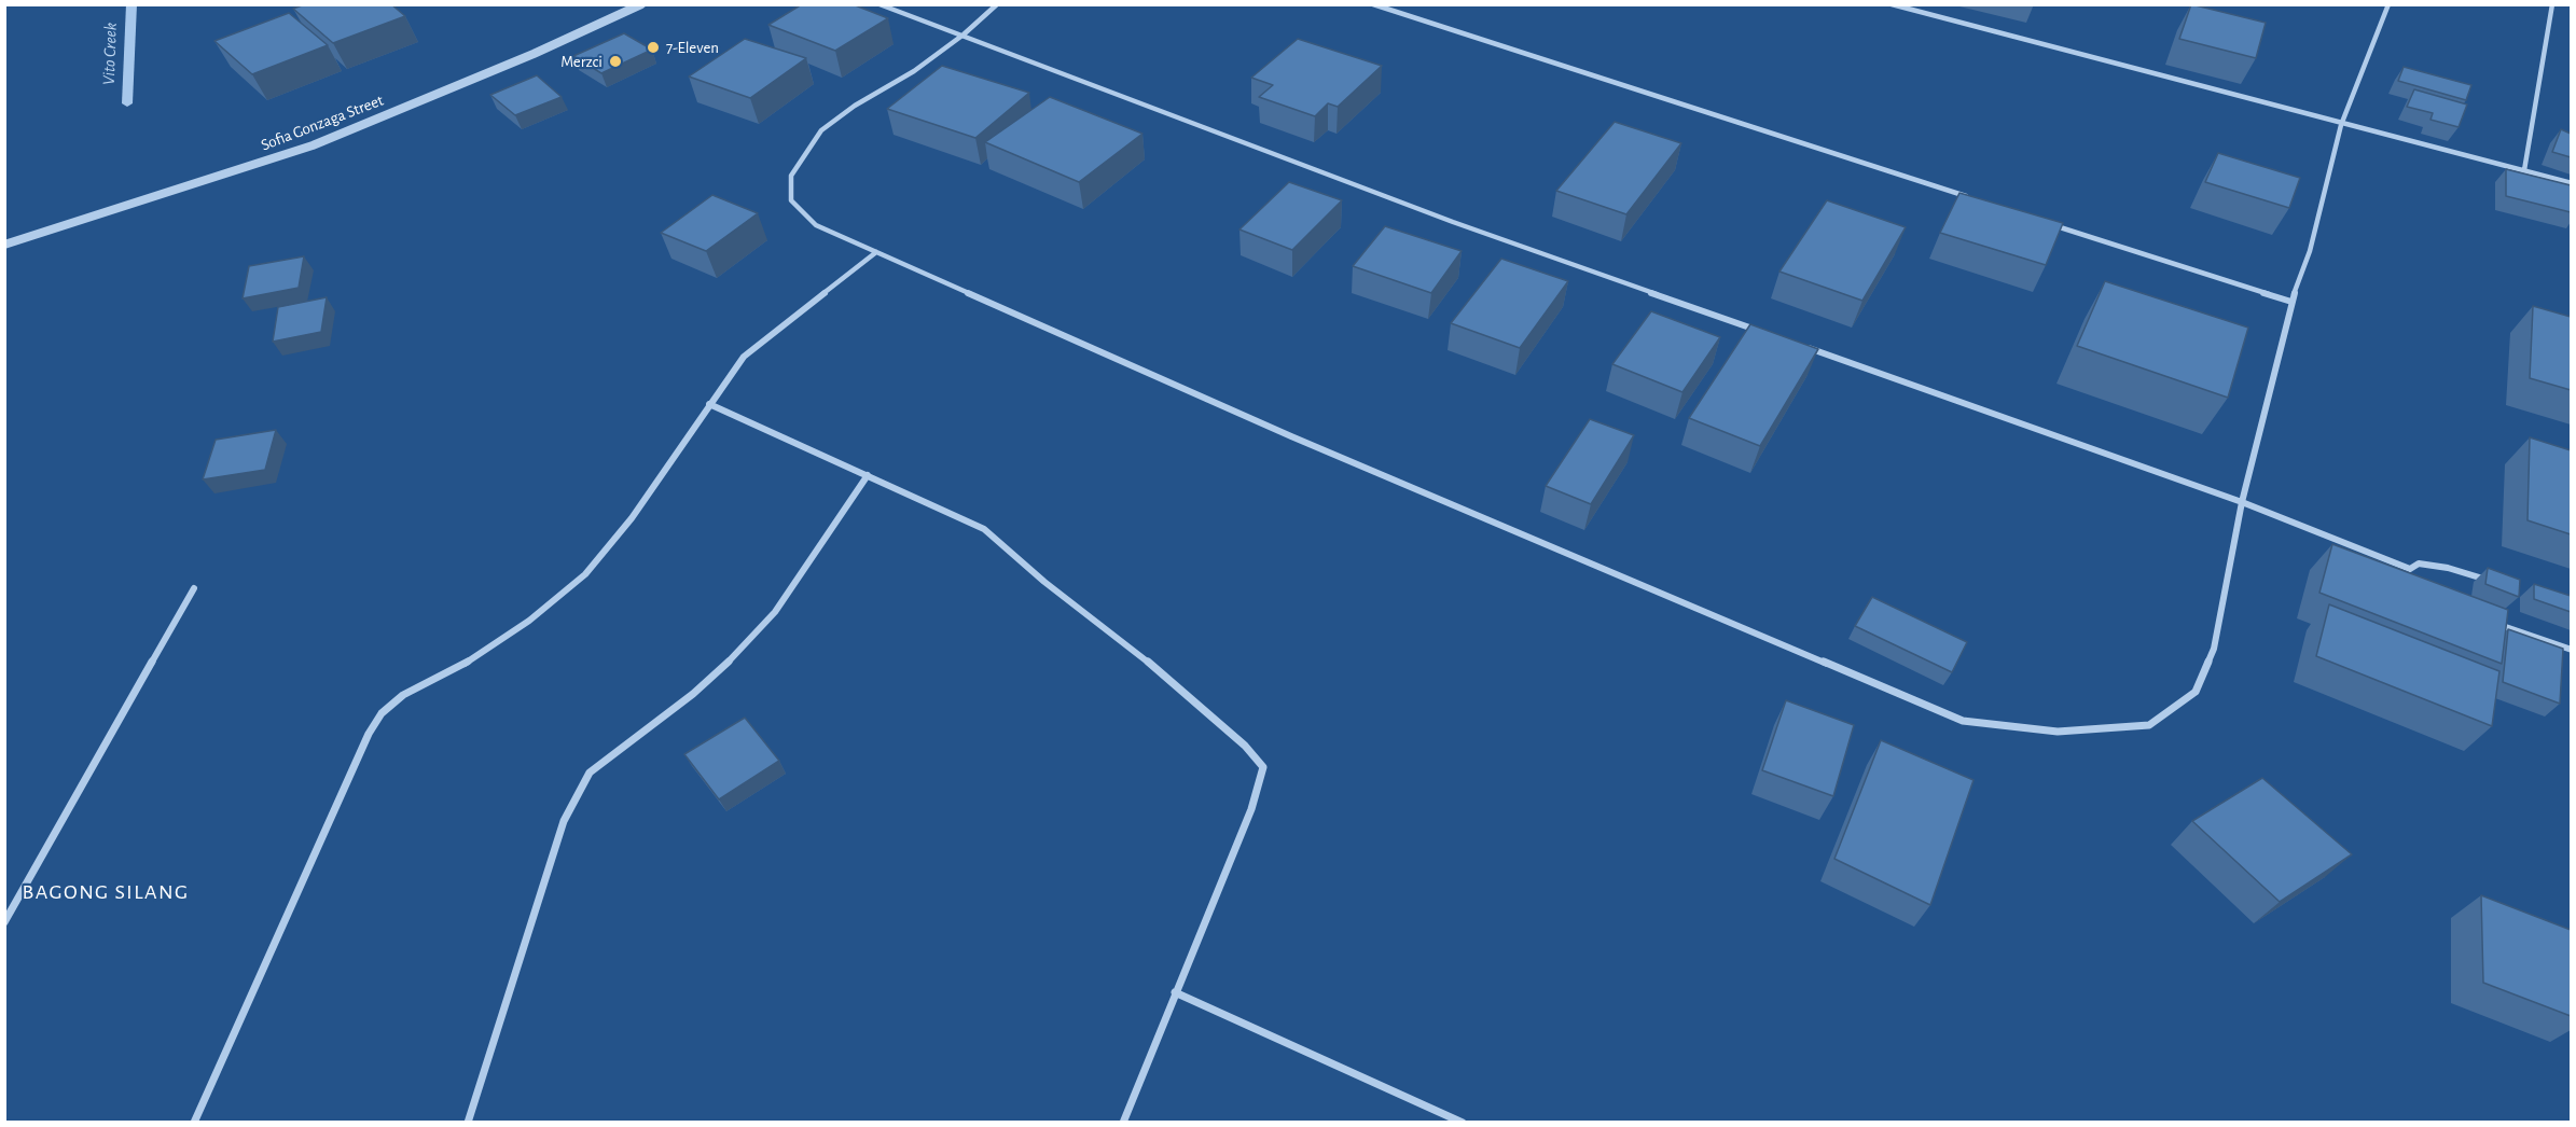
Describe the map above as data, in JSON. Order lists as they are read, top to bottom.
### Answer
{
  "streets": {
    "street": ["Sofia Gonzaga Street"]
  },
  "districts": ["BAGONG SILANG"],
  "water": ["Vito Creek"],
  "places": ["7-Eleven", "Merzci"]
}
